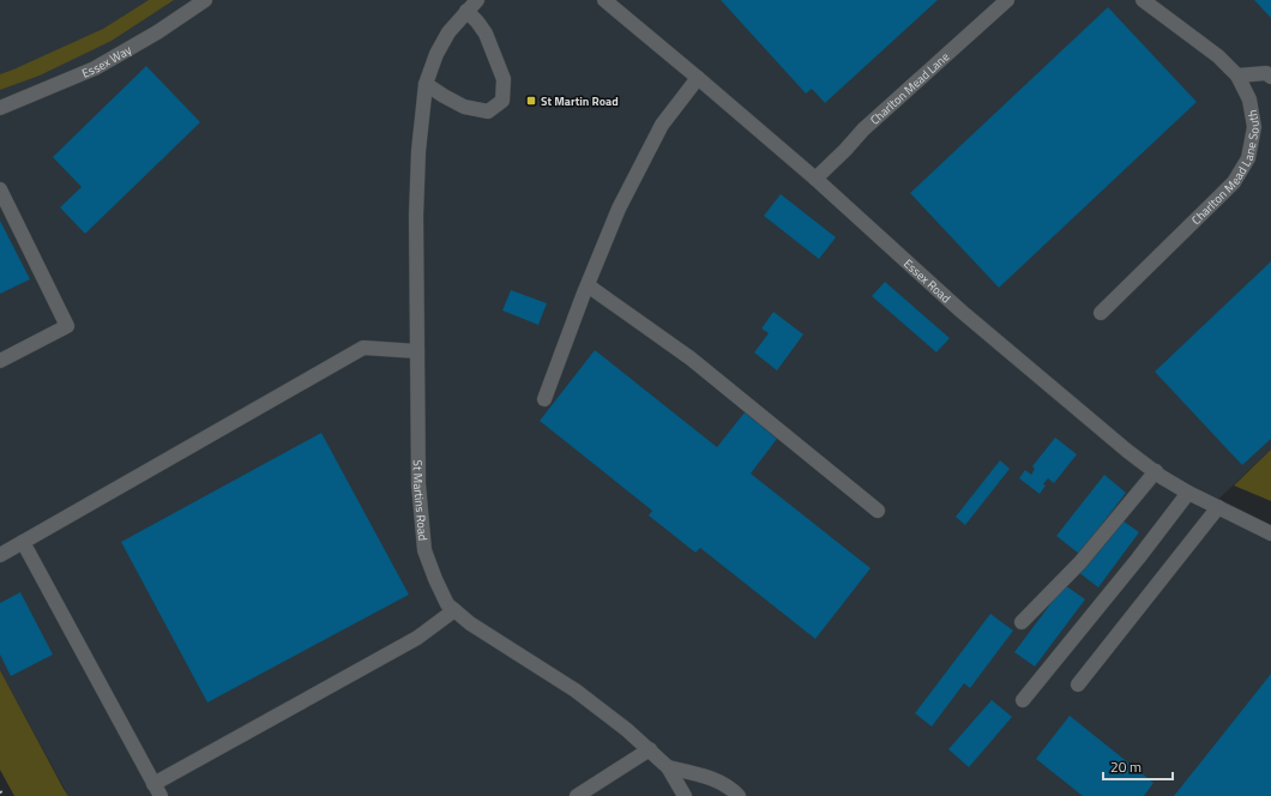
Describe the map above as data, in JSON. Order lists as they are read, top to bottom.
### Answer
{
  "streets": {
    "street": [
      "Essex Way",
      "Charlton Mead Lane",
      "Charlton Mead Lane South",
      "Essex Road",
      "St Martins Road"
    ]
  },
  "crossings": [
    ["Charlton Mead Lane", "Essex Road"]
  ],
  "places": {
    "transit": ["St Martin Road"]
  },
  "scale_bar": "20 m"
}
